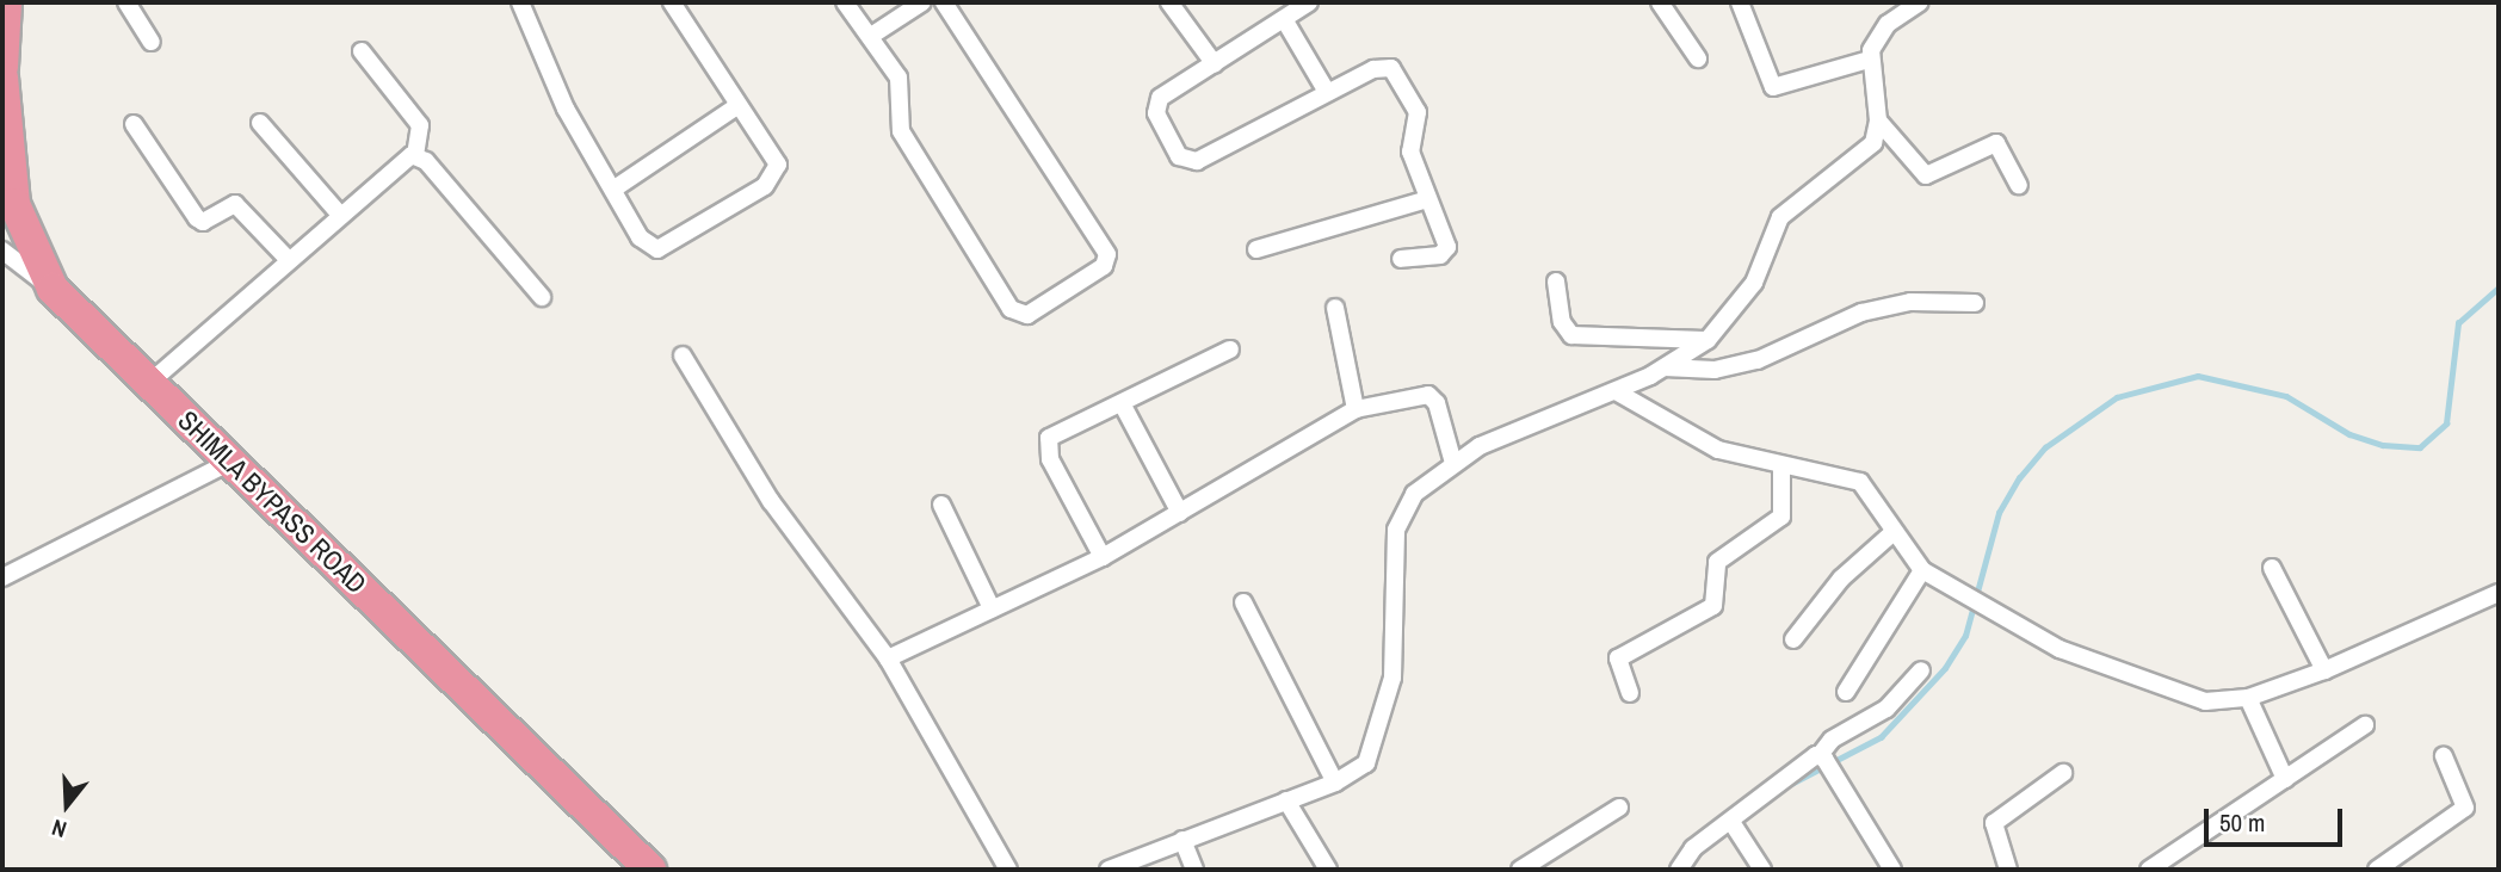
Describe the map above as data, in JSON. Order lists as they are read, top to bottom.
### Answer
{
  "streets": {
    "highway": ["SHIMLA BYPASS ROAD"]
  },
  "scale_bar": "50 m",
  "north": "bottom"
}
